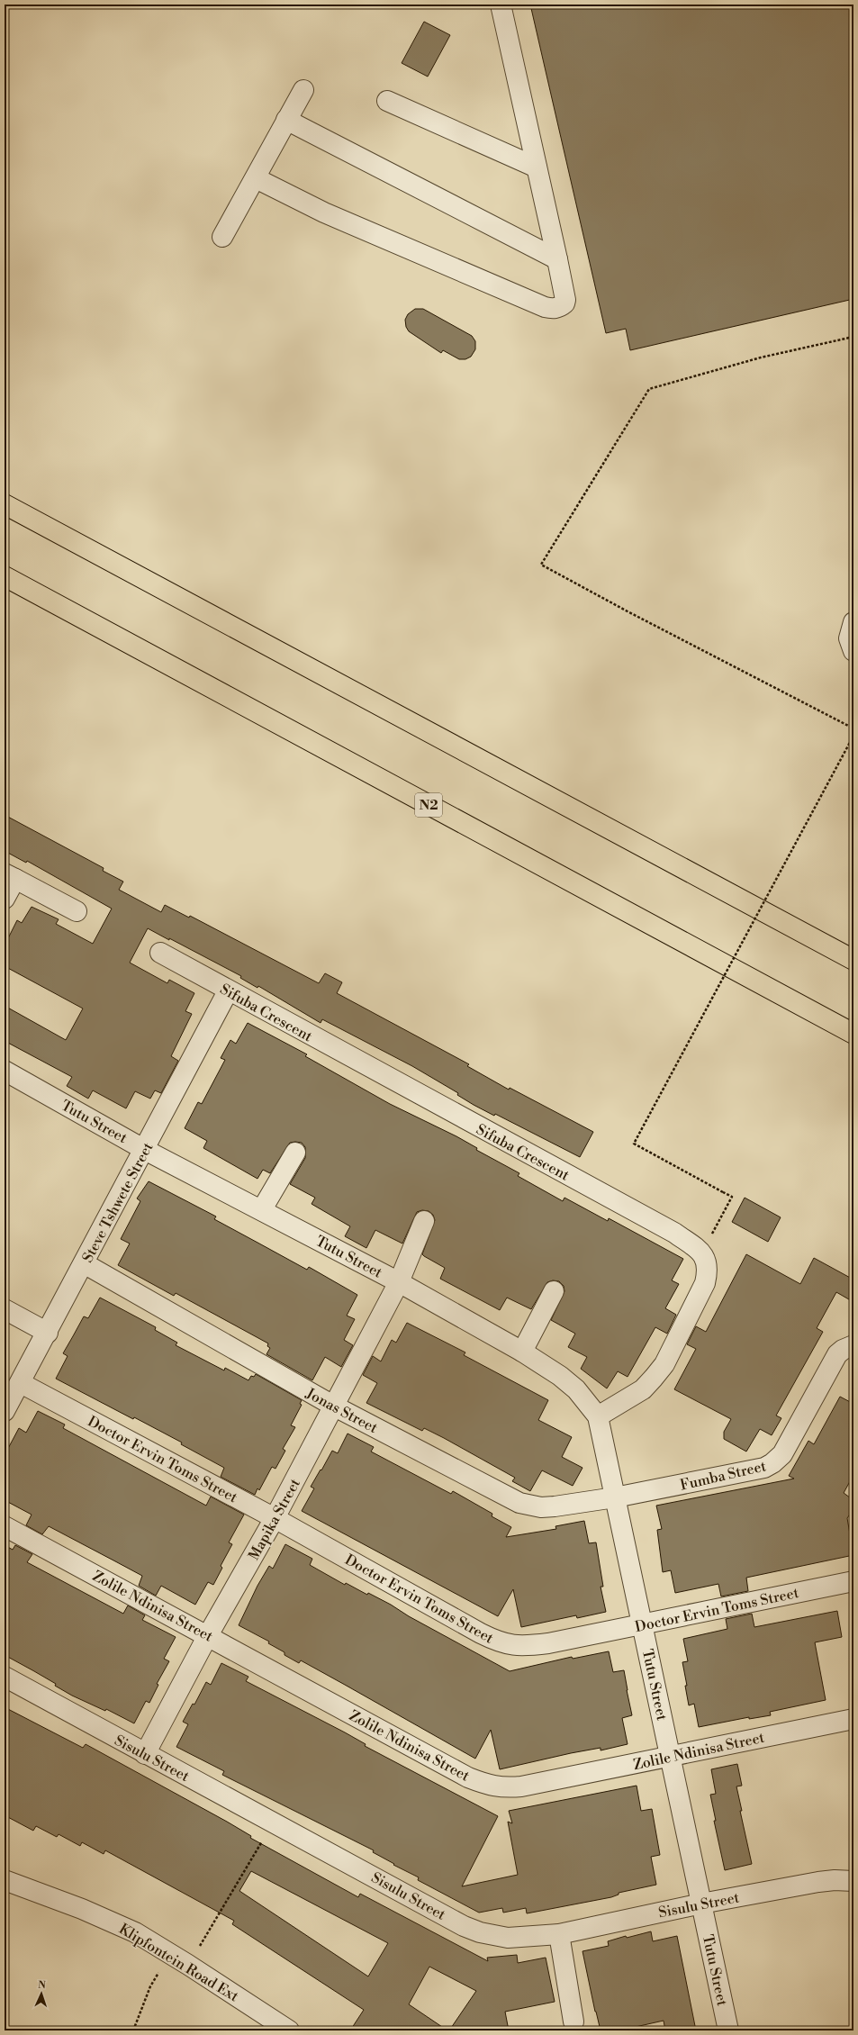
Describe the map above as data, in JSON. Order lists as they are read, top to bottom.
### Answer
{
  "streets": {
    "highway": ["N2"],
    "street": [
      "Sifuba Crescent",
      "Tutu Street",
      "Steve Tshwete Street",
      "Jonas Street",
      "Doctor Ervin Toms Street",
      "Fumba Street",
      "Mapika Street",
      "Zolile Ndinisa Street",
      "Sisulu Street",
      "Klipfontein Road Ext"
    ]
  },
  "crossings": [
    ["Sifuba Crescent", "Steve Tshwete Street"],
    ["Tutu Street", "Steve Tshwete Street"],
    ["Tutu Street", "Jonas Street"],
    ["Tutu Street", "Doctor Ervin Toms Street"],
    ["Tutu Street", "Fumba Street"],
    ["Tutu Street", "Mapika Street"],
    ["Tutu Street", "Zolile Ndinisa Street"],
    ["Tutu Street", "Sisulu Street"],
    ["Steve Tshwete Street", "Jonas Street"],
    ["Steve Tshwete Street", "Doctor Ervin Toms Street"],
    ["Jonas Street", "Fumba Street"],
    ["Jonas Street", "Mapika Street"],
    ["Doctor Ervin Toms Street", "Mapika Street"],
    ["Mapika Street", "Zolile Ndinisa Street"],
    ["Mapika Street", "Sisulu Street"]
  ],
  "north": "top"
}
